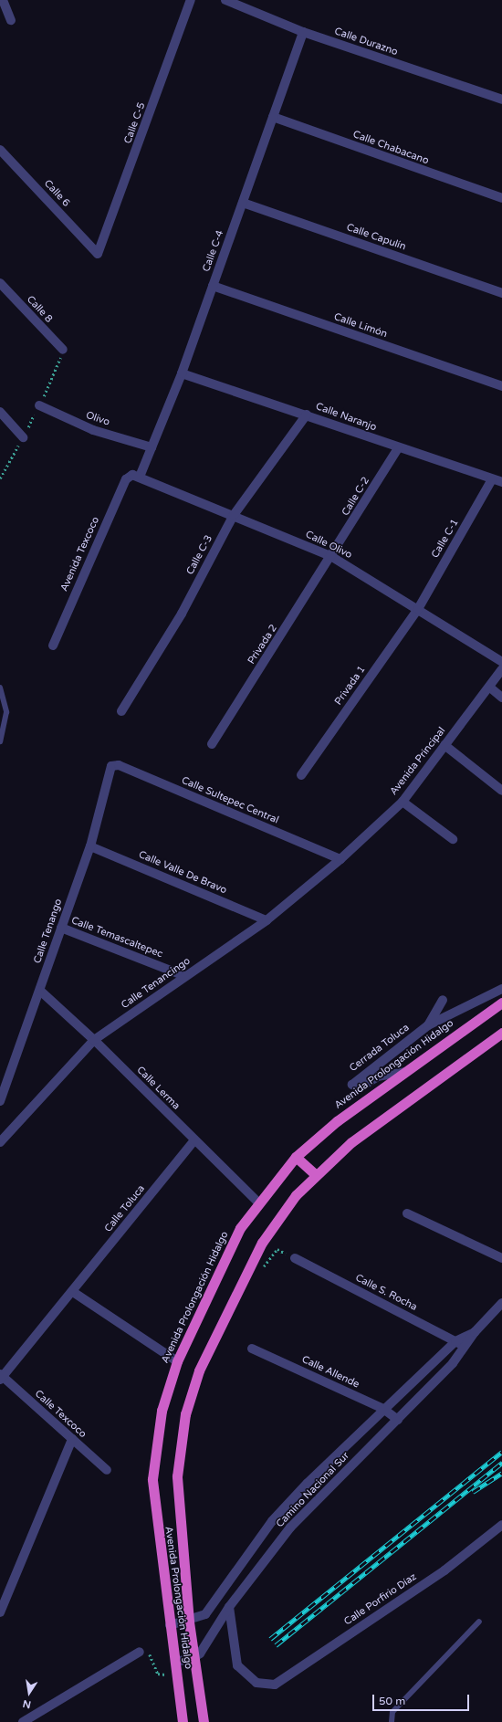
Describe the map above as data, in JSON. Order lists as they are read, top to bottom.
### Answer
{
  "streets": {
    "highway": ["Avenida Prolongación Hidalgo"],
    "street": [
      "Calle Durazno",
      "Calle C-5",
      "Calle Chabacano",
      "Calle 6",
      "Calle Capulín",
      "Calle C-4",
      "Calle 8",
      "Calle Limón",
      "Calle Naranjo",
      "Olivo",
      "Calle C-2",
      "Calle C-1",
      "Calle Olivo",
      "Avenida Texcoco",
      "Calle C-3",
      "Privada 2",
      "Privada 1",
      "Avenida Principal",
      "Calle Sultepec Central",
      "Calle Valle De Bravo",
      "Calle Tenango",
      "Calle Temascaltepec",
      "Calle Tenancingo",
      "Cerrada Toluca",
      "Calle Lerma",
      "Calle Toluca",
      "Calle S. Rocha",
      "Calle Allende",
      "Calle Texcoco",
      "Camino Nacional Sur",
      "Calle Porfirio Díaz"
    ]
  },
  "crossings": [
    ["Calle Durazno", "Calle C-4"],
    ["Calle C-5", "Calle 6"],
    ["Calle Chabacano", "Calle C-4"],
    ["Calle Capulín", "Calle C-4"],
    ["Calle C-4", "Calle Limón"],
    ["Calle C-4", "Calle Naranjo"],
    ["Calle C-4", "Olivo"],
    ["Calle C-4", "Calle Olivo"],
    ["Calle C-4", "Avenida Texcoco"],
    ["Calle Naranjo", "Calle C-2"],
    ["Calle Naranjo", "Calle C-1"],
    ["Calle Naranjo", "Calle C-3"],
    ["Calle C-2", "Calle Olivo"],
    ["Calle C-2", "Privada 2"],
    ["Calle C-1", "Calle Olivo"],
    ["Calle C-1", "Privada 1"],
    ["Calle Olivo", "Avenida Texcoco"],
    ["Calle Olivo", "Calle C-3"],
    ["Calle Olivo", "Privada 2"],
    ["Calle Olivo", "Privada 1"],
    ["Avenida Principal", "Calle Sultepec Central"],
    ["Avenida Principal", "Calle Tenancingo"],
    ["Calle Sultepec Central", "Calle Tenango"],
    ["Calle Sultepec Central", "Calle Tenancingo"],
    ["Calle Valle De Bravo", "Calle Tenango"],
    ["Calle Valle De Bravo", "Calle Tenancingo"],
    ["Calle Tenango", "Calle Temascaltepec"],
    ["Calle Tenango", "Calle Lerma"],
    ["Calle Temascaltepec", "Calle Tenancingo"],
    ["Calle Tenancingo", "Calle Lerma"],
    ["Cerrada Toluca", "Avenida Prolongación Hidalgo"],
    ["Avenida Prolongación Hidalgo", "Calle Lerma"],
    ["Avenida Prolongación Hidalgo", "Camino Nacional Sur"],
    ["Calle Lerma", "Calle Toluca"],
    ["Calle Toluca", "Calle Texcoco"],
    ["Calle S. Rocha", "Camino Nacional Sur"],
    ["Calle Allende", "Camino Nacional Sur"],
    ["Camino Nacional Sur", "Calle Porfirio Díaz"]
  ],
  "scale_bar": "50 m",
  "north": "bottom"
}
